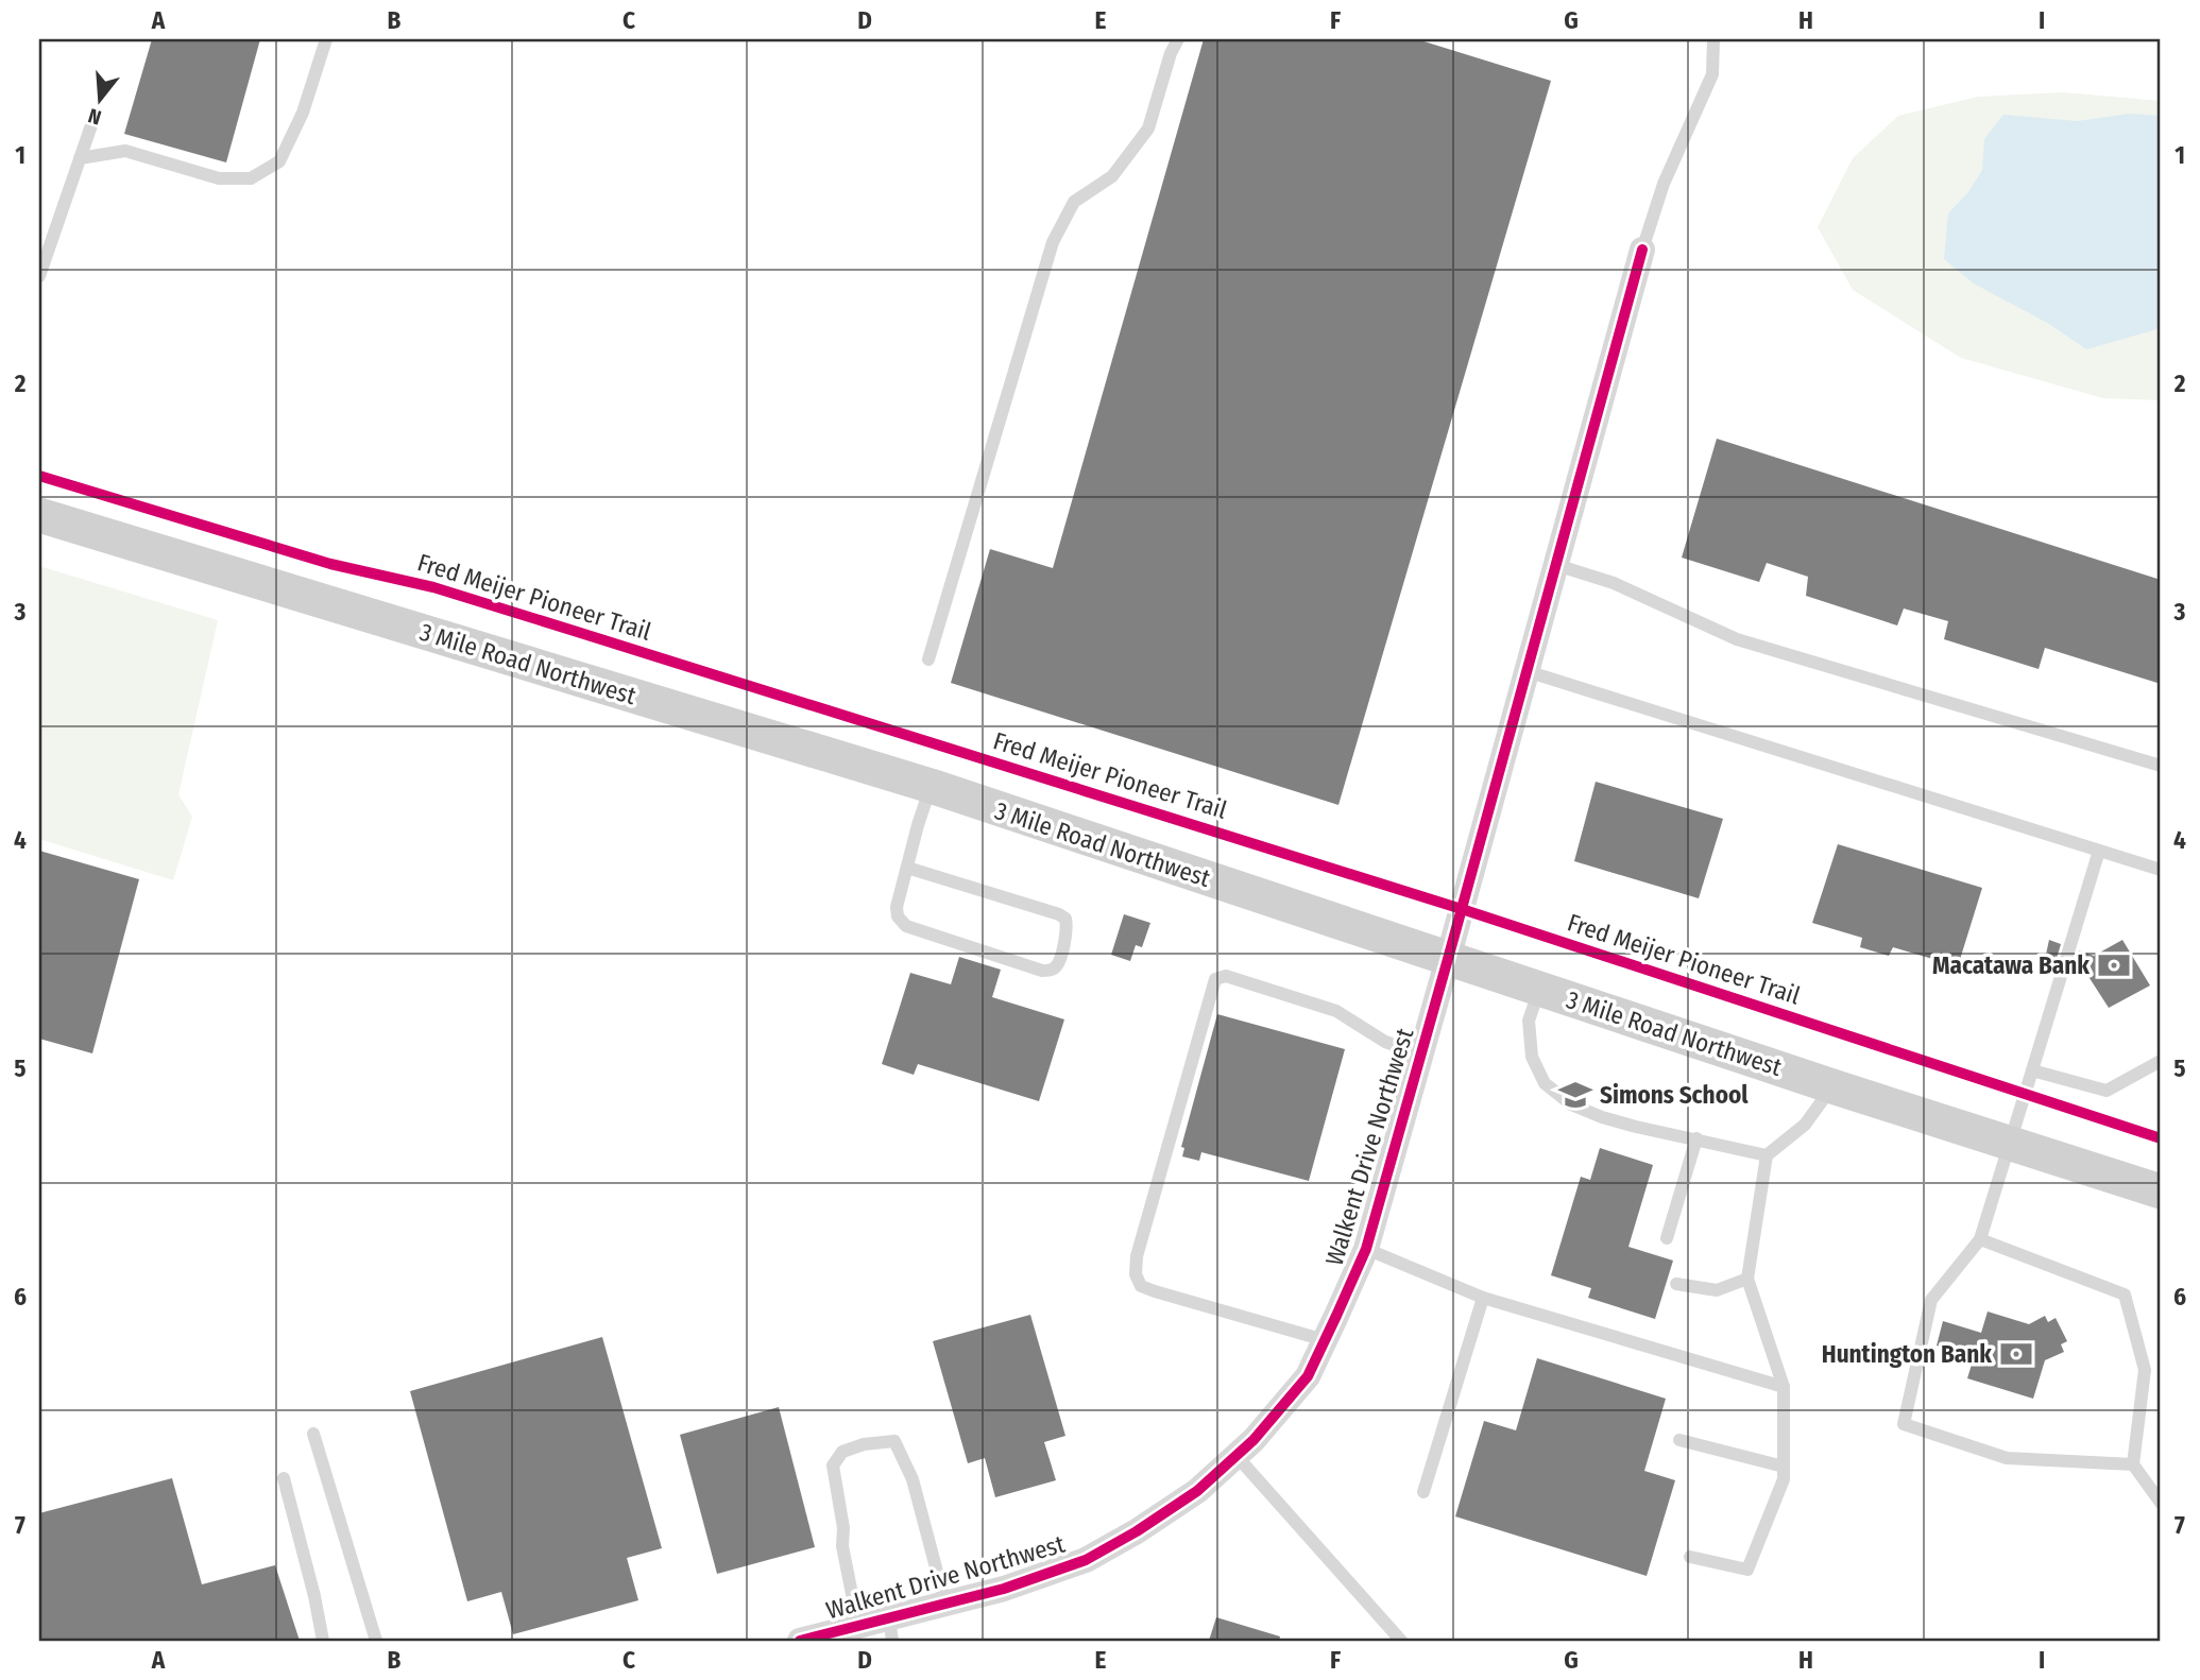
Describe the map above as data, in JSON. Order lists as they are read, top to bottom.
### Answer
{
  "streets": {
    "main road": ["3 Mile Road Northwest"],
    "street": ["Walkent Drive Northwest"],
    "cycle path": ["Fred Meijer Pioneer Trail"]
  },
  "crossings": [
    ["3 Mile Road Northwest", "Walkent Drive Northwest"]
  ],
  "places": {
    "bank": ["Macatawa Bank", "Huntington Bank"],
    "school or university": ["Simons School"]
  },
  "north": "bottom",
  "grid": {
    "columns": [
      "A",
      "B",
      "C",
      "D",
      "E",
      "F",
      "G",
      "H",
      "I"
    ],
    "rows": [
      "1",
      "2",
      "3",
      "4",
      "5",
      "6",
      "7"
    ]
  }
}
